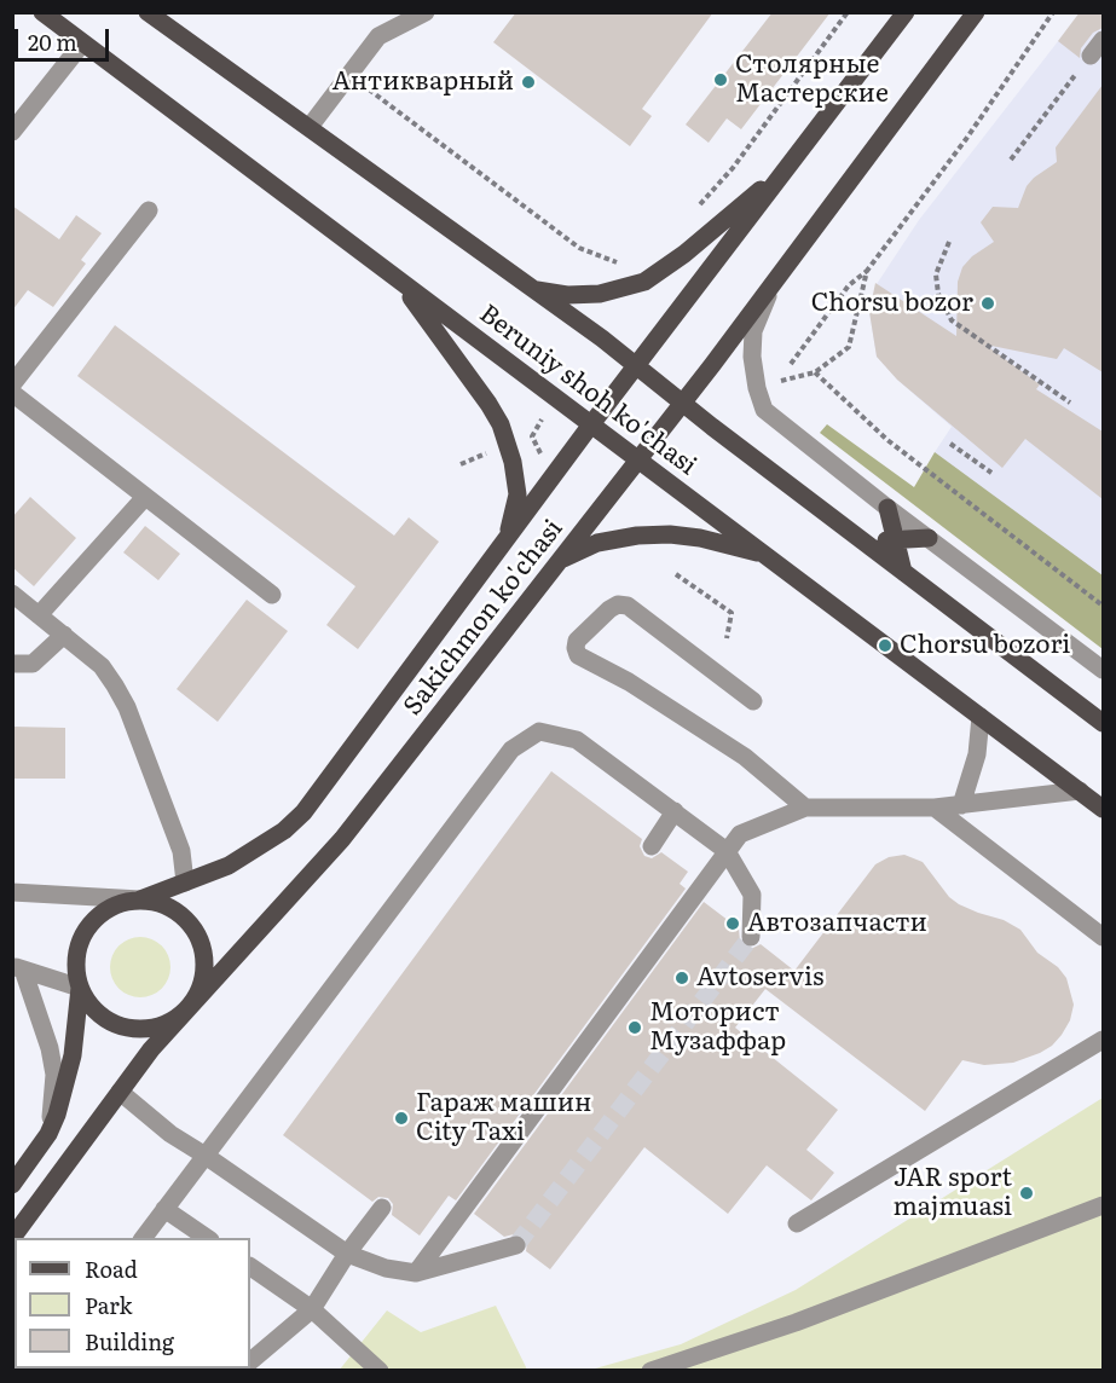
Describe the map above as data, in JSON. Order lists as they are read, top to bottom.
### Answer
{
  "streets": {
    "main road": ["Beruniy shoh ko'chasi", "Sakichmon ko'chasi"]
  },
  "crossings": [
    ["Beruniy shoh ko'chasi", "Sakichmon ko'chasi"]
  ],
  "places": [
    "Столярные Мастерские",
    "Антикварный",
    "Chorsu bozor",
    "Chorsu bozori",
    "Автозапчасти",
    "Avtoservis",
    "Моторист Музаффар",
    "Гараж машин City Taxi",
    "JAR sport majmuasi"
  ],
  "legend": ["Road", "Park", "Building"],
  "scale_bar": "20 m"
}
